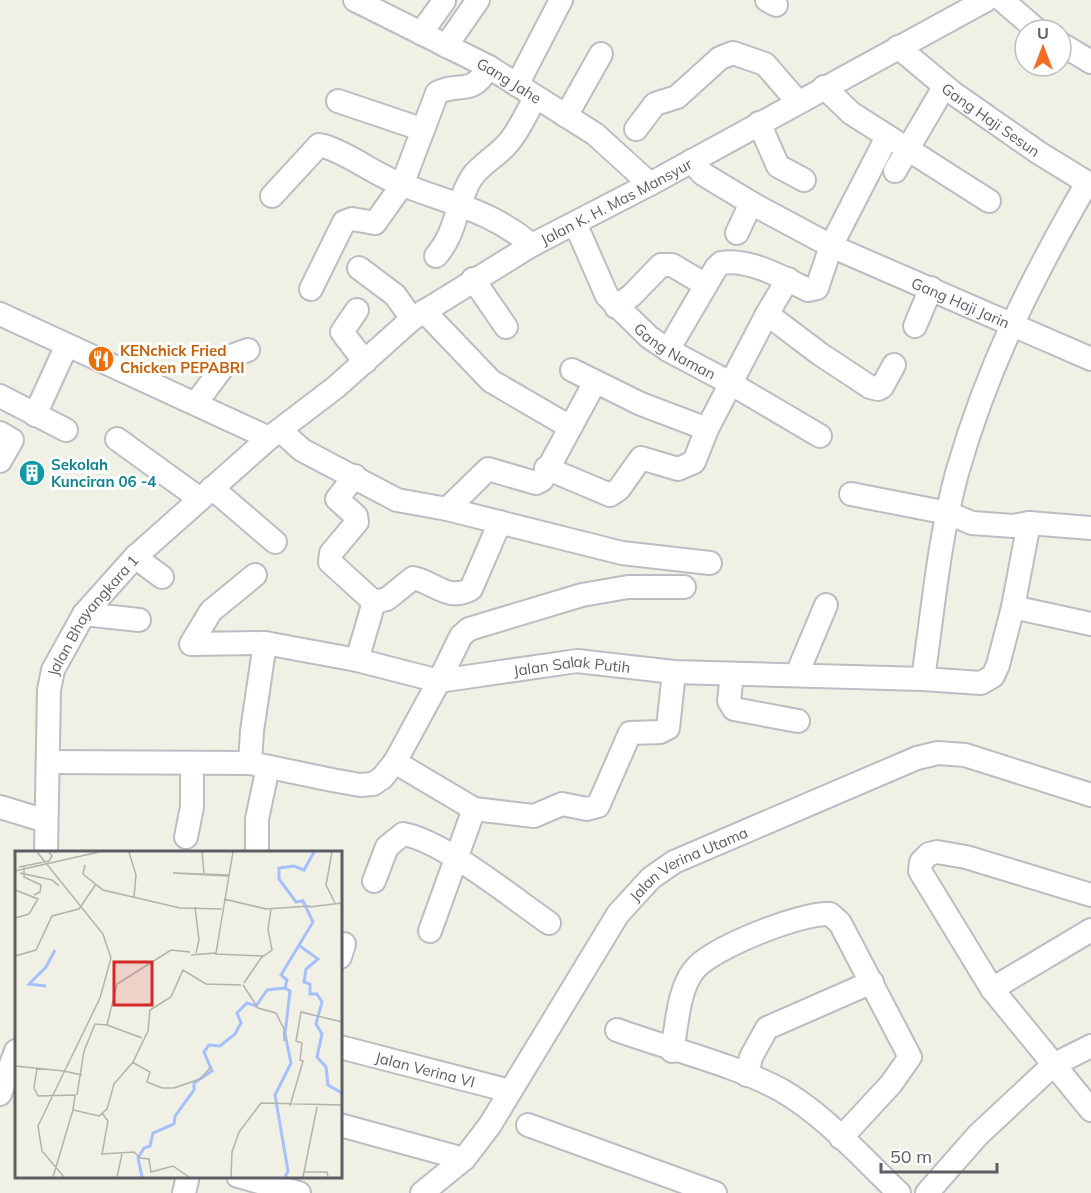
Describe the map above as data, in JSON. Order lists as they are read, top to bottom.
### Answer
{
  "streets": {
    "street": [
      "Gang Jahe",
      "Gang Haji Sesun",
      "Jalan K. H. Mas Mansyur",
      "Gang Haji Jarin",
      "Gang Naman",
      "Jalan Bhayangkara 1",
      "Jalan Salak Putih",
      "Jalan Verina Utama",
      "Jalan Verina VI"
    ]
  },
  "crossings": [
    ["Gang Jahe", "Jalan K. H. Mas Mansyur"],
    ["Gang Haji Sesun", "Jalan K. H. Mas Mansyur"],
    ["Jalan K. H. Mas Mansyur", "Gang Haji Jarin"],
    ["Jalan K. H. Mas Mansyur", "Gang Naman"],
    ["Jalan K. H. Mas Mansyur", "Jalan Bhayangkara 1"],
    ["Jalan Verina Utama", "Jalan Verina VI"]
  ],
  "places": {
    "restaurant": ["KENchick Fried Chicken PEPABRI"],
    "building": ["Sekolah Kunciran 06 -4"]
  },
  "scale_bar": "50 m",
  "north": "top"
}
